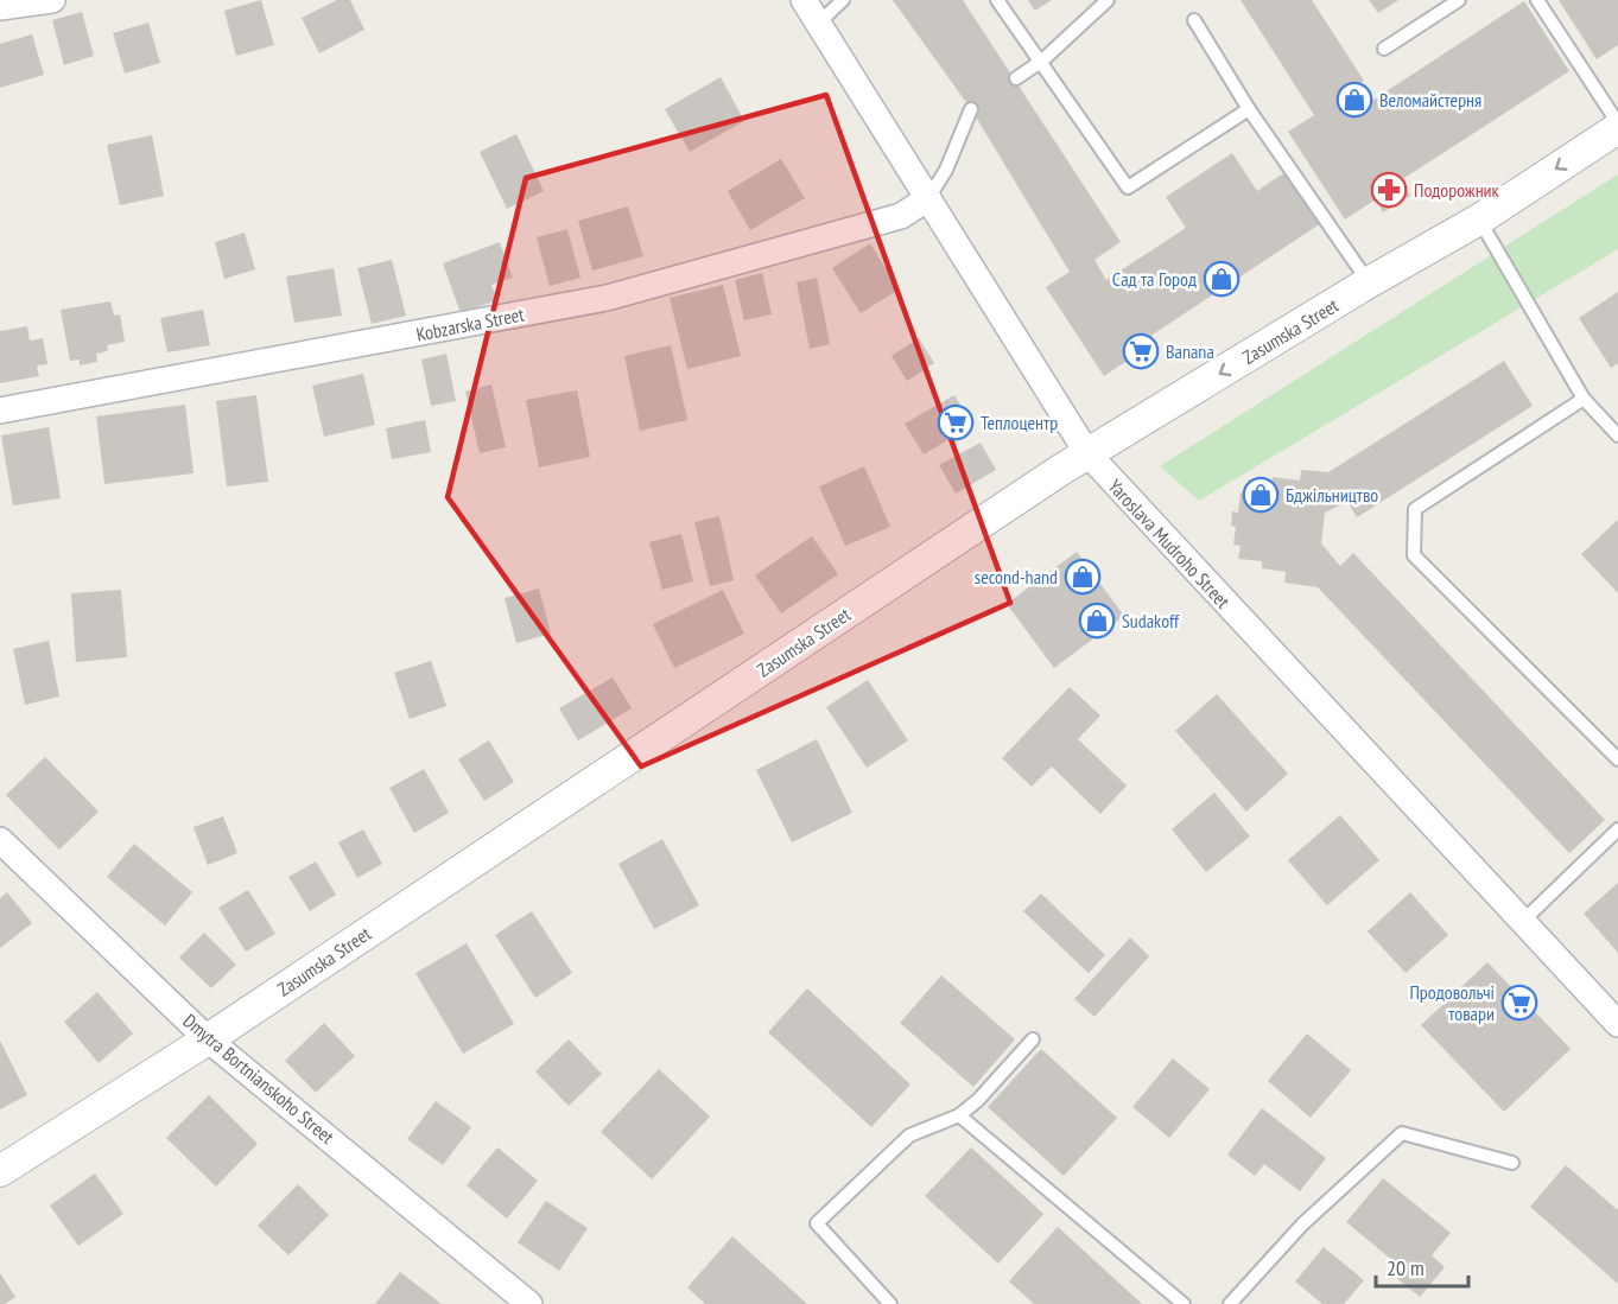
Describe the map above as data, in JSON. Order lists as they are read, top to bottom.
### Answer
{
  "streets": {
    "street": [
      "Kobzarska Street",
      "Zasumska Street",
      "Yaroslava Mudroho Street",
      "Dmytra Bortnianskoho Street"
    ]
  },
  "crossings": [
    ["Kobzarska Street", "Yaroslava Mudroho Street"],
    ["Zasumska Street", "Yaroslava Mudroho Street"],
    ["Zasumska Street", "Dmytra Bortnianskoho Street"]
  ],
  "places": {
    "shop": [
      "Веломайстерня",
      "Сад та Город",
      "Бджільництво",
      "second-hand",
      "Sudakoff"
    ],
    "pharmacy": ["Подорожник"],
    "supermarket": ["Banana", "Теплоцентр", "Продовольчі товари"]
  },
  "scale_bar": "20 m"
}
